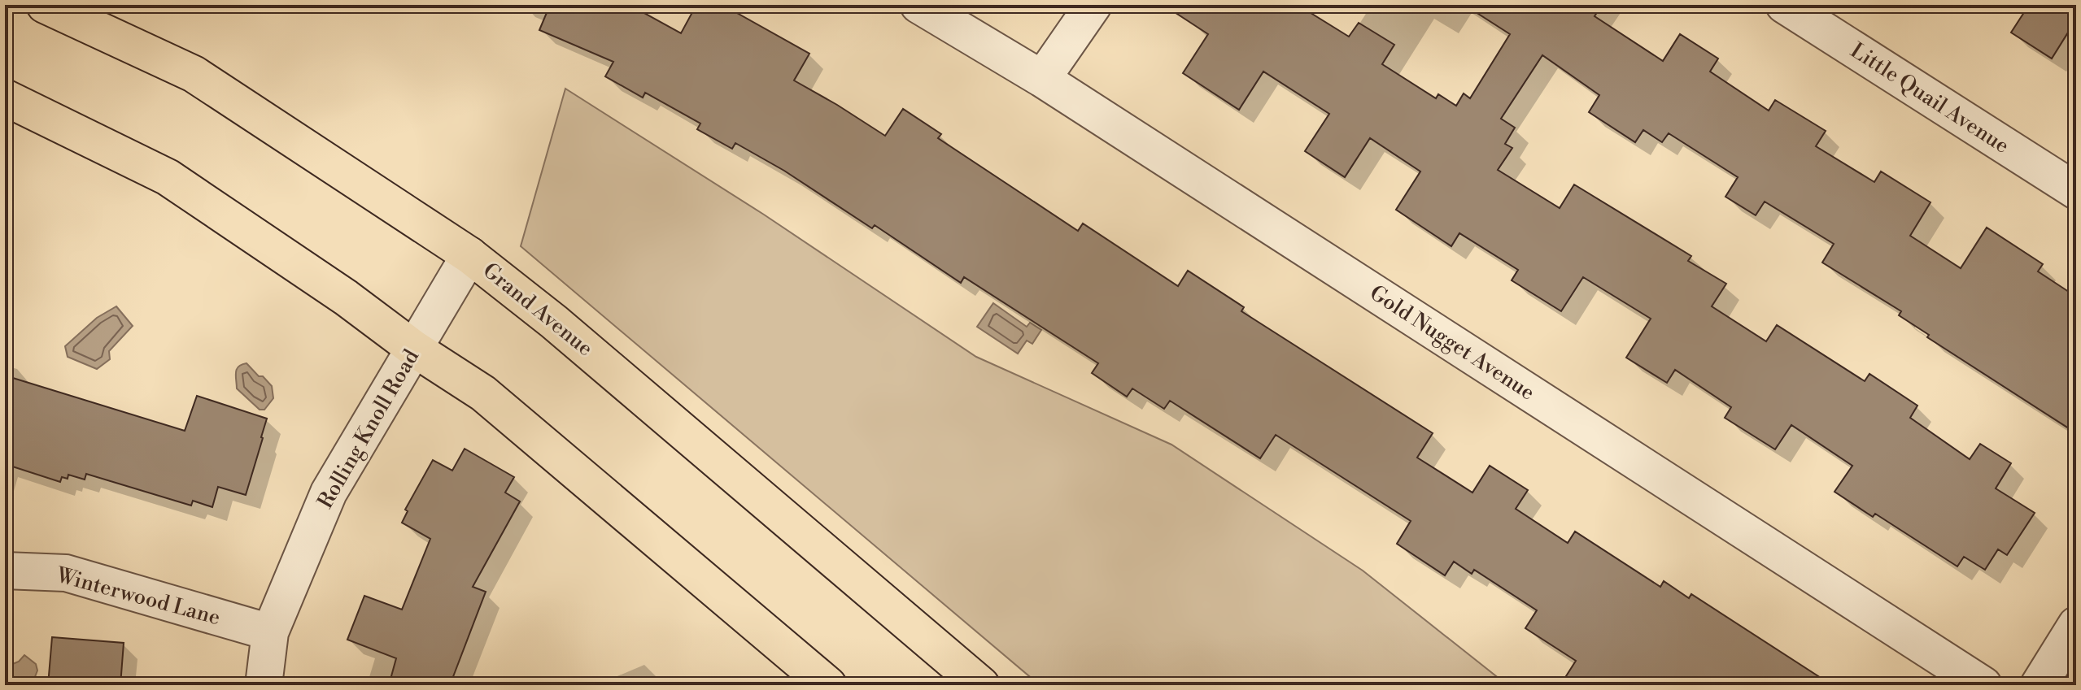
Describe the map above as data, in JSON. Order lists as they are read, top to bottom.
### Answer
{
  "streets": {
    "main road": ["Grand Avenue"],
    "street": [
      "Little Quail Avenue",
      "Gold Nugget Avenue",
      "Rolling Knoll Road",
      "Winterwood Lane"
    ]
  },
  "crossings": [
    ["Grand Avenue", "Rolling Knoll Road"],
    ["Rolling Knoll Road", "Winterwood Lane"]
  ]
}
